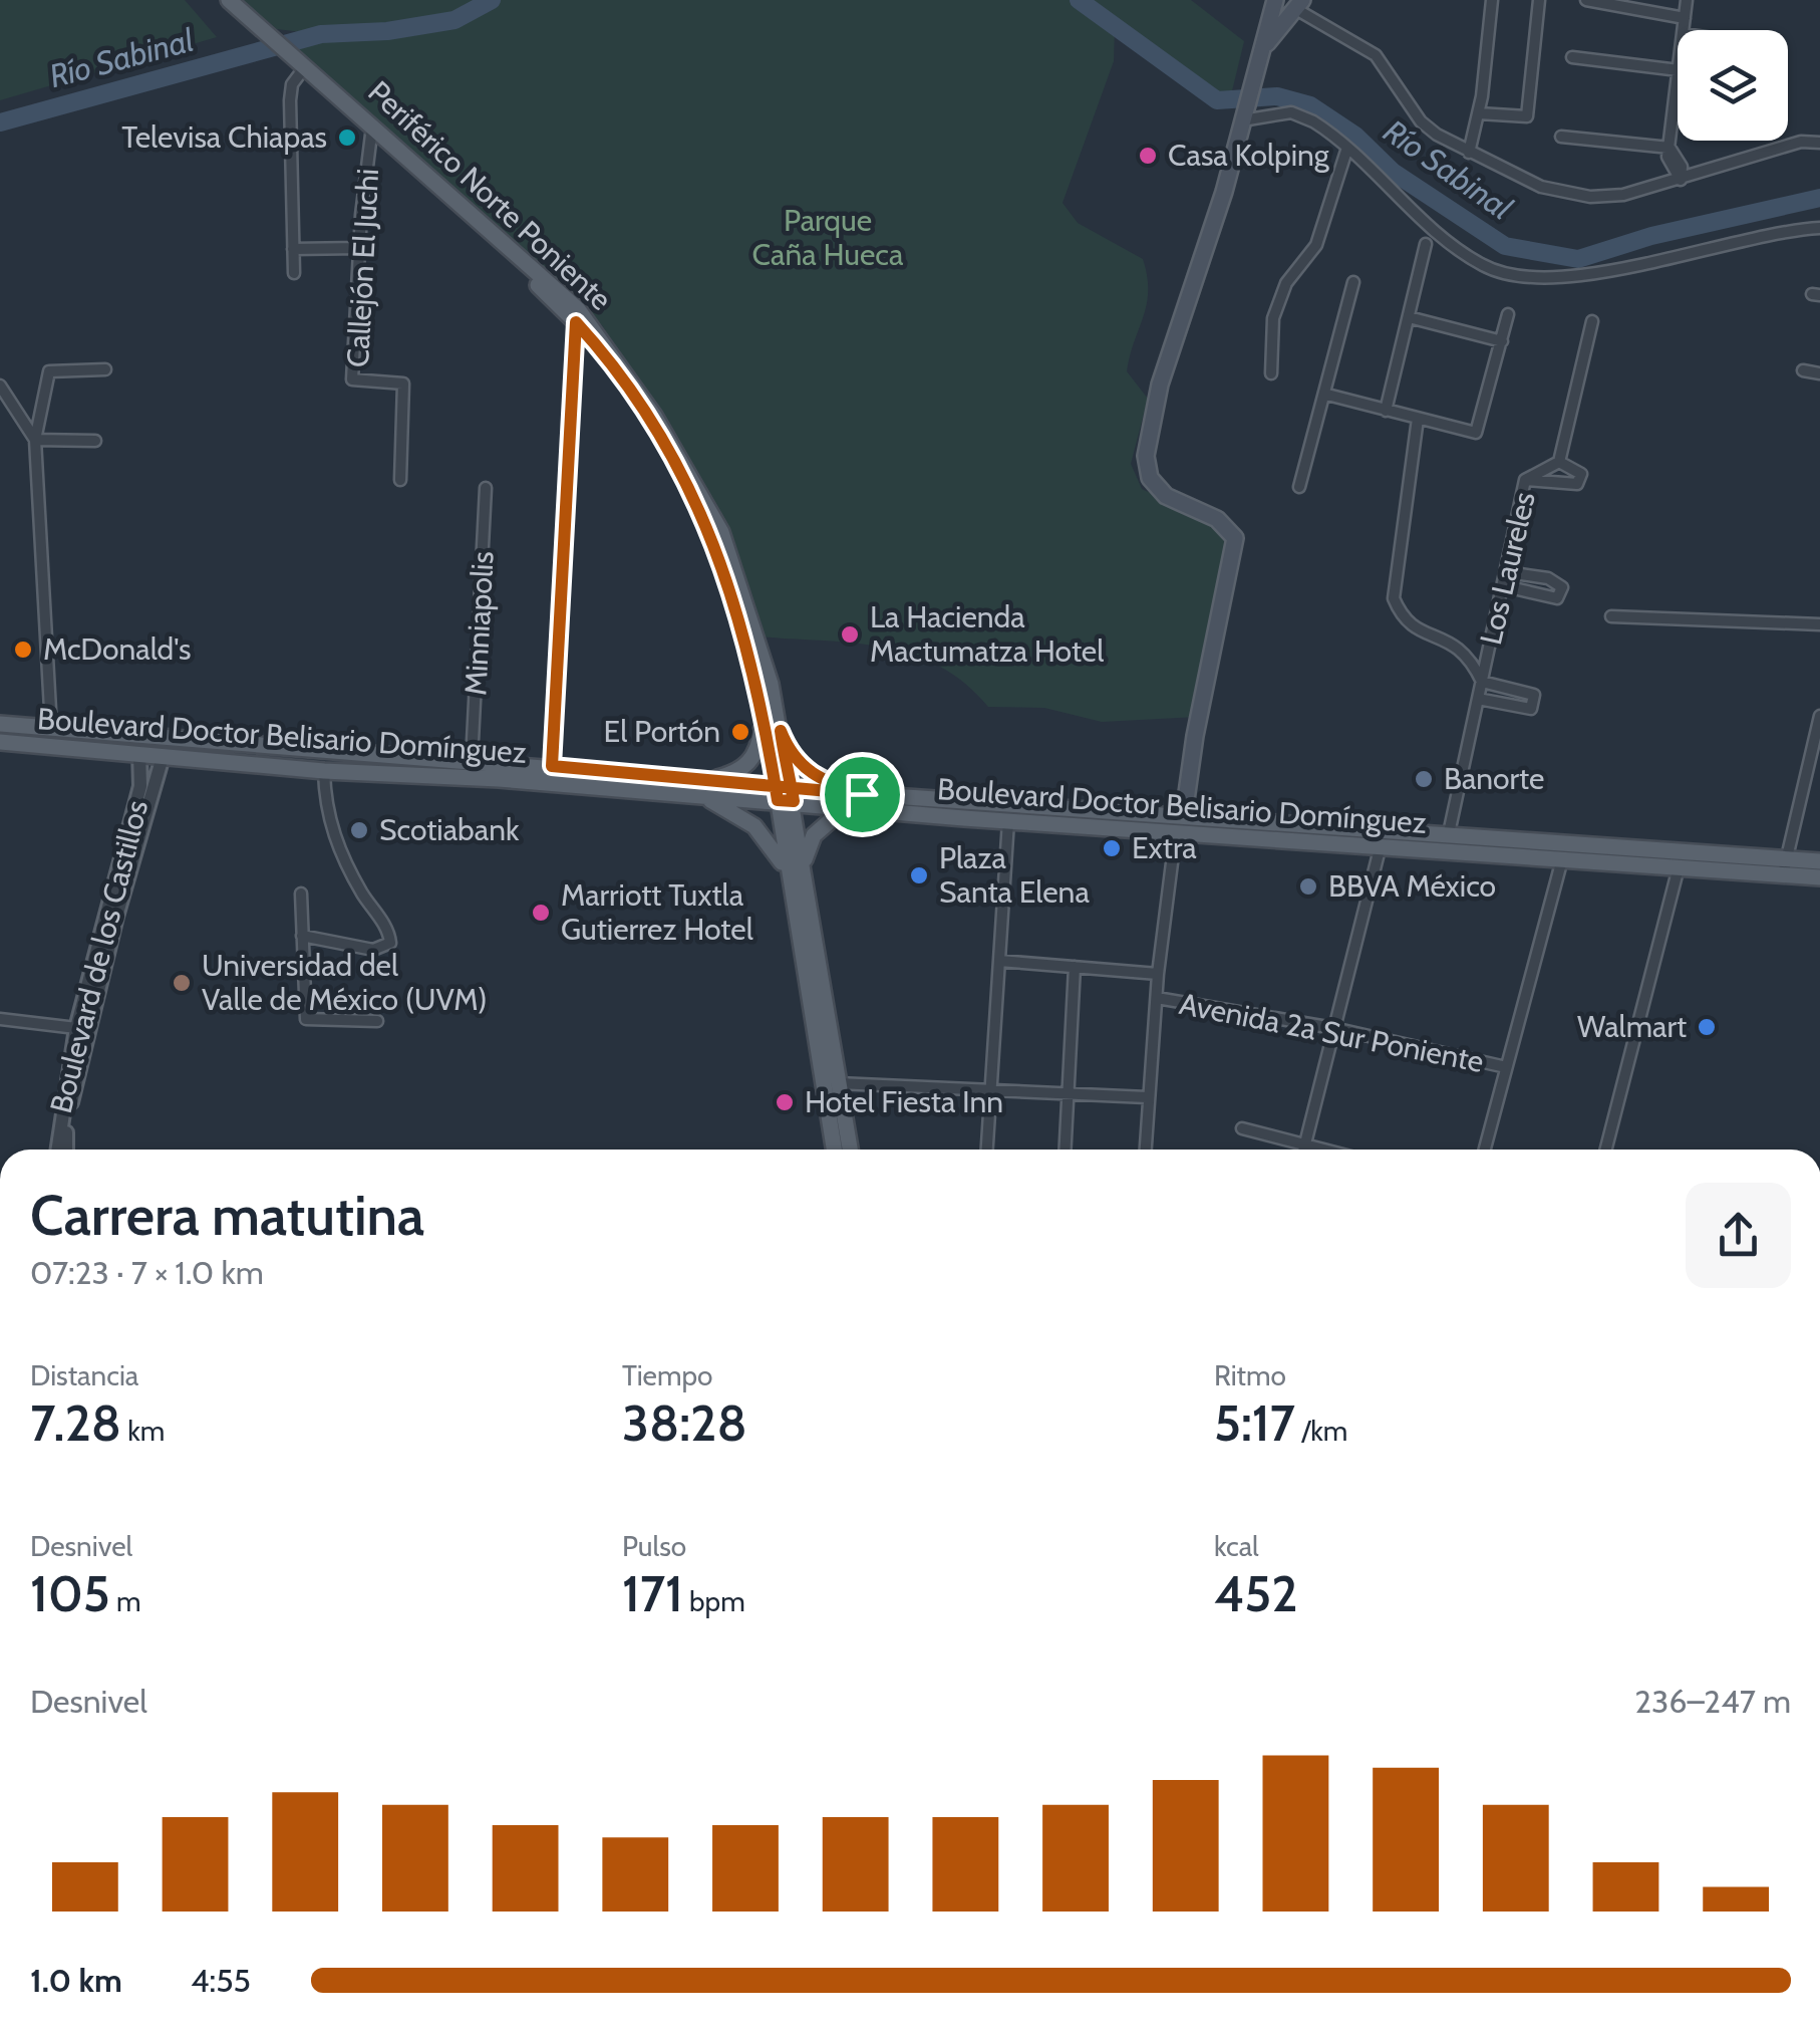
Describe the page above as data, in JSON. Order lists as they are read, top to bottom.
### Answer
{
  "streets": {
    "main road": ["Periférico Norte Poniente", "Boulevard Doctor Belisario Domínguez"],
    "street": [
      "Callejón El Juchi",
      "Los Laureles",
      "Minniapolis",
      "Boulevard de los Castillos",
      "Avenida 2a Sur Poniente"
    ]
  },
  "crossings": [
    ["Periférico Norte Poniente", "Callejón El Juchi"],
    ["Periférico Norte Poniente", "Boulevard Doctor Belisario Domínguez"],
    ["Los Laureles", "Boulevard Doctor Belisario Domínguez"],
    ["Minniapolis", "Boulevard Doctor Belisario Domínguez"],
    ["Boulevard Doctor Belisario Domínguez", "Boulevard de los Castillos"]
  ],
  "water": ["Río Sabinal"],
  "parks": ["Parque Caña Hueca"],
  "places": [
    "Televisa Chiapas",
    "Casa Kolping",
    "La Hacienda Mactumatza Hotel",
    "McDonald's",
    "El Portón",
    "Banorte",
    "Scotiabank",
    "Extra",
    "Plaza Santa Elena",
    "BBVA México",
    "Marriott Tuxtla Gutierrez Hotel",
    "Universidad del Valle de México (UVM)",
    "Walmart",
    "Hotel Fiesta Inn"
  ],
  "page": {
    "heading": ["Carrera matutina", "07:23 · 7 × 1.0 km"],
    "stats": [
      ["Distancia", "7.28 km"],
      ["Tiempo", "38:28"],
      ["Ritmo", "5:17 /km"],
      ["Desnivel", "105 m"],
      ["Pulso", "171 bpm"],
      ["kcal", "452"]
    ],
    "chart": ["Desnivel", "236–247 m"],
    "list": [
      {
        "name": "1.0 km",
        "note": "4:55"
      }
    ]
  }
}
